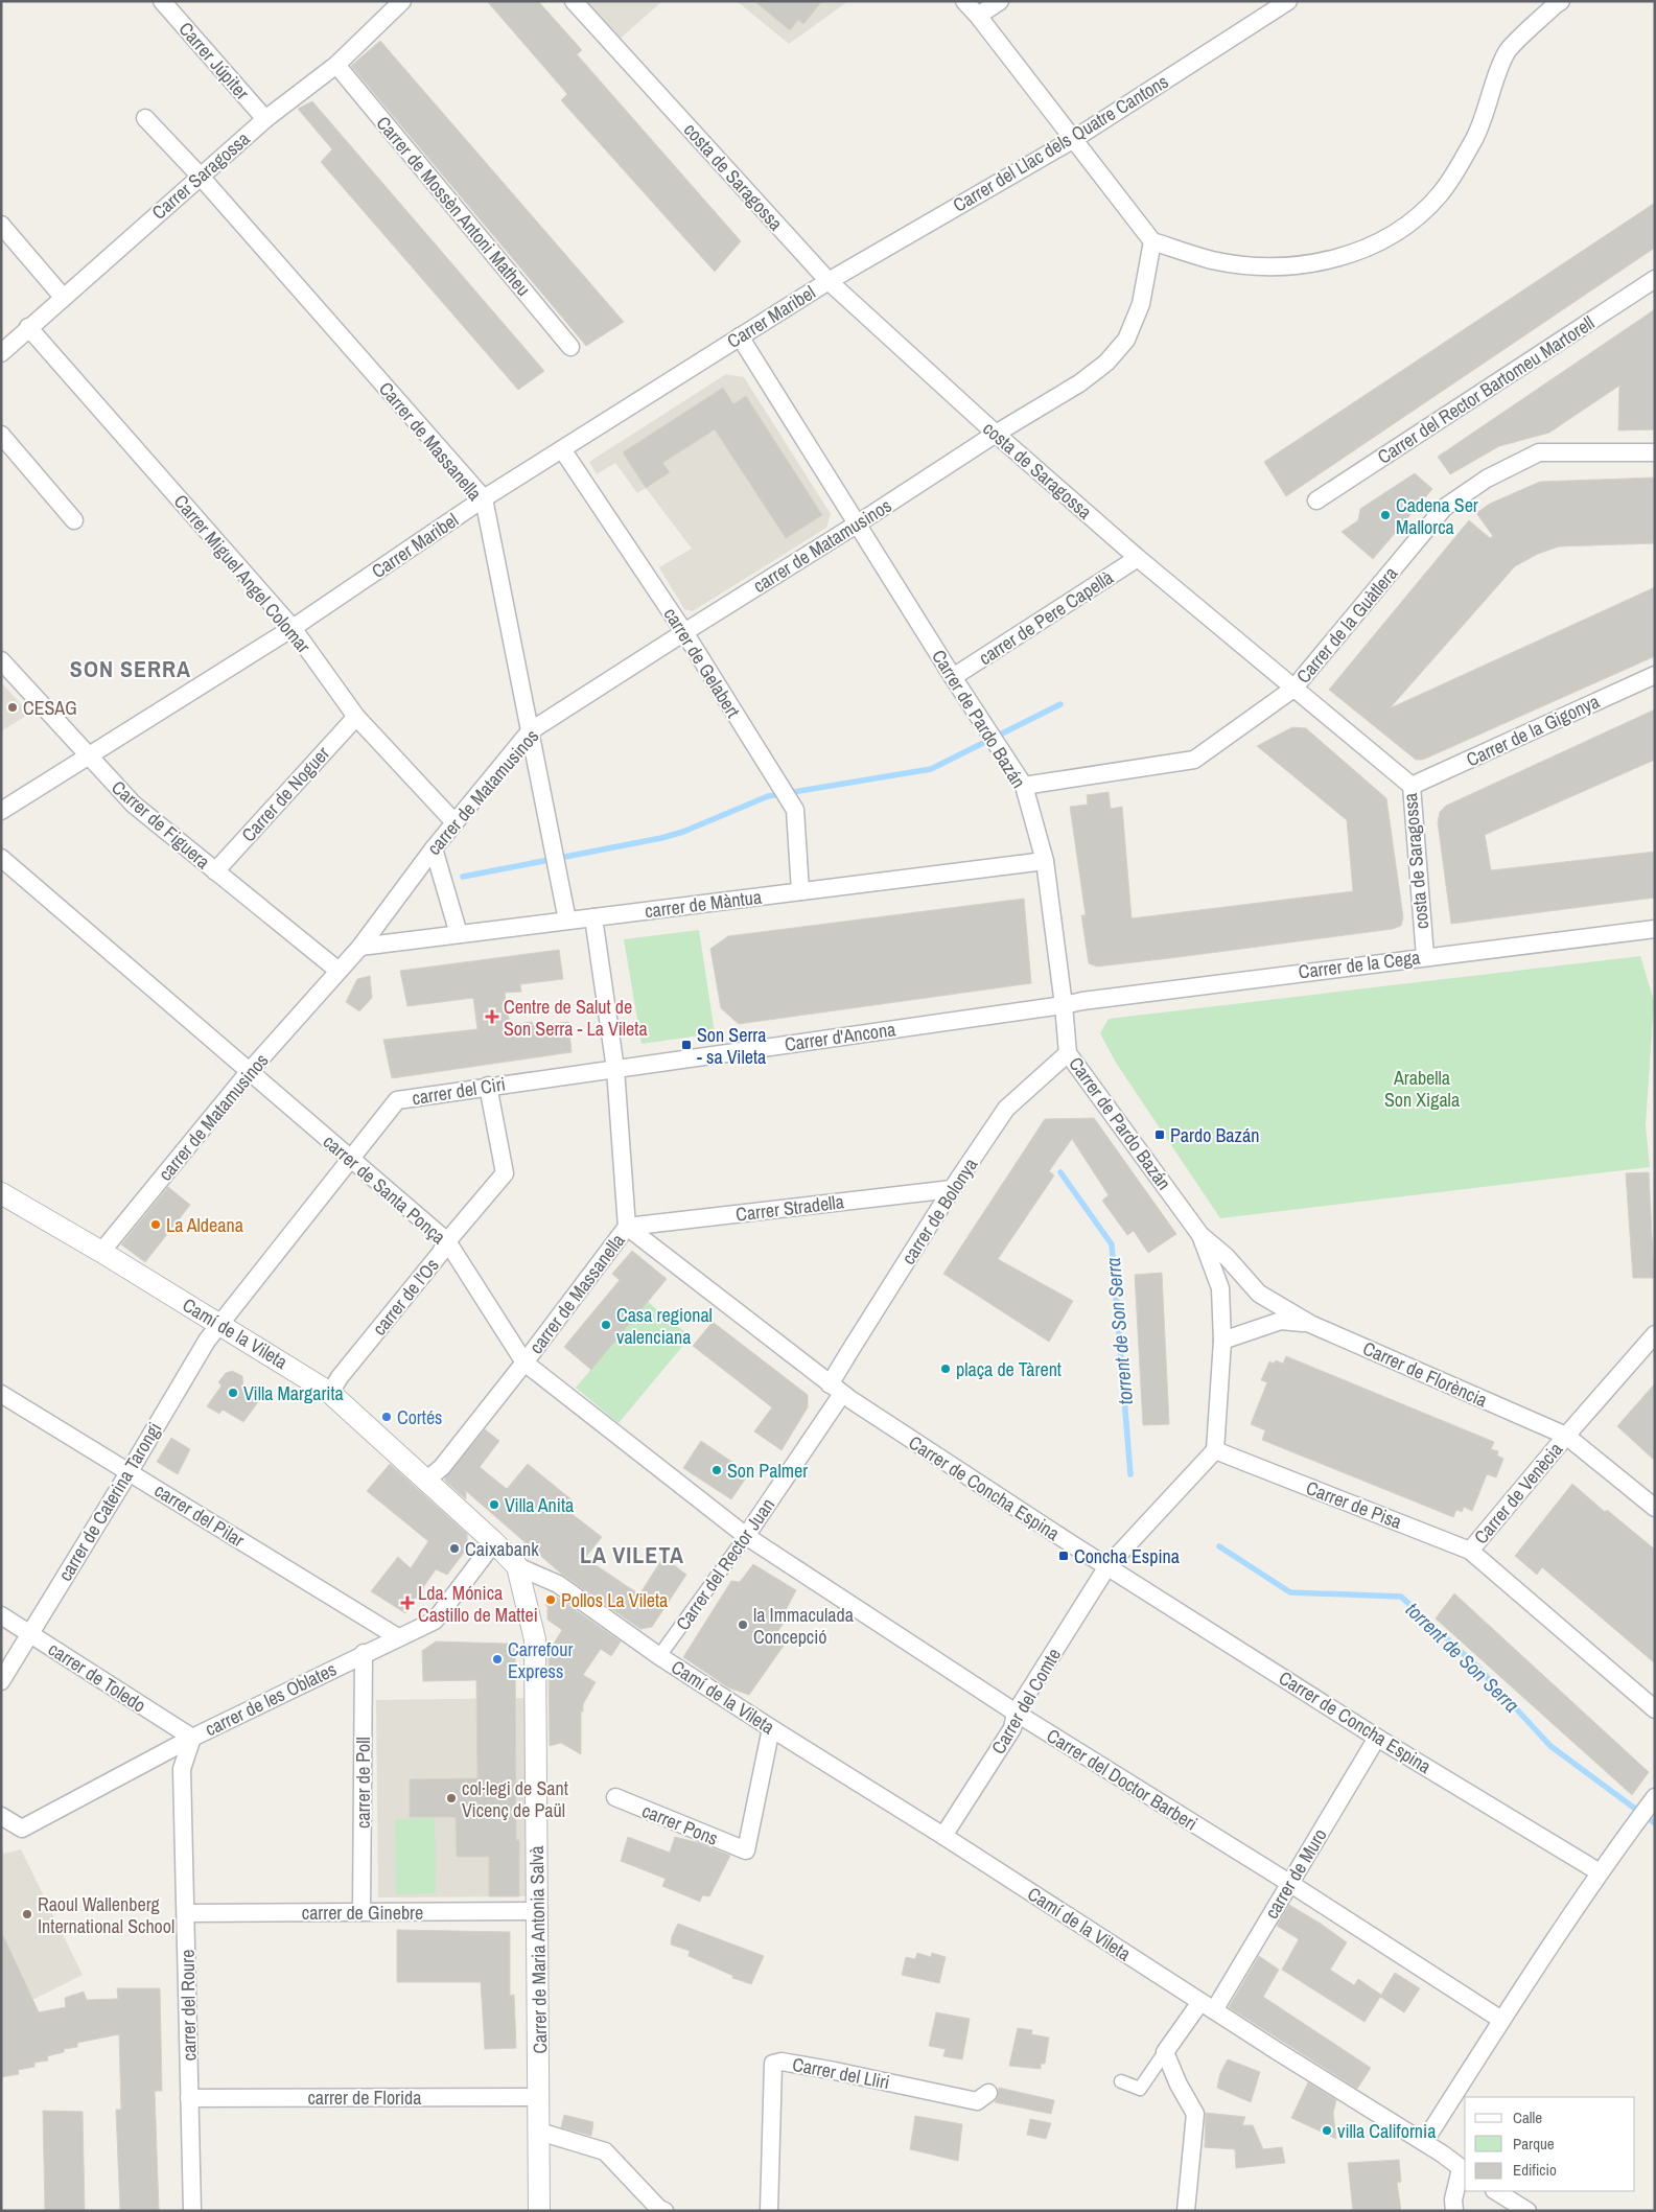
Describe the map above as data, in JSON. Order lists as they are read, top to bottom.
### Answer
{
  "streets": {
    "street": [
      "Carrer Júpiter",
      "Carrer del Llac dels Quatre Cantons",
      "Carrer Saragossa",
      "costa de Saragossa",
      "Carrer de Mossèn Antoni Matheu",
      "Carrer Maribel",
      "Carrer del Rector Bartomeu Martorell",
      "Carrer de Massanella",
      "carrer de Matamusinos",
      "Carrer Miguel Angel Colomar",
      "carrer de Pere Capellà",
      "Carrer de la Guàtlera",
      "carrer de Gelabert",
      "Carrer de Pardo Bazán",
      "Carrer de la Gigonya",
      "Carrer de Noguer",
      "Carrer de Figuera",
      "carrer de Màntua",
      "Carrer de la Cega",
      "Carrer d'Ancona",
      "carrer del Ciri",
      "carrer de Santa Ponça",
      "Carrer Stradella",
      "carrer de Bolonya",
      "carrer de Massanella",
      "carrer de l'Os",
      "Camí de la Vileta",
      "Carrer de Florència",
      "Carrer de Concha Espina",
      "Carrer de Venècia",
      "carrer de Caterina Tarongi",
      "Carrer de Pisa",
      "carrer del Pilar",
      "Carrer del Rector Juan",
      "carrer de Toledo",
      "carrer de les Oblates",
      "Carrer del Comte",
      "Carrer del Doctor Barberi",
      "carrer de Poll",
      "carrer Pons",
      "carrer de Muro",
      "carrer de Ginebre",
      "Carrer de Maria Antonia Salvà",
      "carrer del Roure",
      "Carrer del Lliri",
      "carrer de Florida"
    ]
  },
  "crossings": [
    ["Carrer Júpiter", "Carrer Saragossa"],
    ["Carrer del Llac dels Quatre Cantons", "costa de Saragossa"],
    ["Carrer del Llac dels Quatre Cantons", "Carrer Maribel"],
    ["Carrer Saragossa", "Carrer de Mossèn Antoni Matheu"],
    ["Carrer Saragossa", "Carrer de Massanella"],
    ["Carrer Saragossa", "Carrer Miguel Angel Colomar"],
    ["costa de Saragossa", "Carrer Maribel"],
    ["costa de Saragossa", "carrer de Matamusinos"],
    ["costa de Saragossa", "carrer de Pere Capellà"],
    ["costa de Saragossa", "Carrer de la Guàtlera"],
    ["costa de Saragossa", "Carrer de la Gigonya"],
    ["costa de Saragossa", "Carrer de la Cega"],
    ["Carrer Maribel", "Carrer de Massanella"],
    ["Carrer Maribel", "Carrer Miguel Angel Colomar"],
    ["Carrer Maribel", "carrer de Gelabert"],
    ["Carrer Maribel", "Carrer de Pardo Bazán"],
    ["Carrer Maribel", "Carrer de Figuera"],
    ["Carrer de Massanella", "carrer de Matamusinos"],
    ["Carrer de Massanella", "carrer de Màntua"],
    ["carrer de Matamusinos", "Carrer Miguel Angel Colomar"],
    ["carrer de Matamusinos", "carrer de Gelabert"],
    ["carrer de Matamusinos", "Carrer de Pardo Bazán"],
    ["carrer de Matamusinos", "Carrer de Figuera"],
    ["carrer de Matamusinos", "carrer de Màntua"],
    ["carrer de Matamusinos", "carrer de Santa Ponça"],
    ["carrer de Matamusinos", "Camí de la Vileta"],
    ["Carrer Miguel Angel Colomar", "Carrer de Noguer"],
    ["carrer de Pere Capellà", "Carrer de Pardo Bazán"],
    ["Carrer de la Guàtlera", "Carrer de Pardo Bazán"],
    ["carrer de Gelabert", "carrer de Màntua"],
    ["Carrer de Pardo Bazán", "carrer de Màntua"],
    ["Carrer de Pardo Bazán", "Carrer de la Cega"],
    ["Carrer de Pardo Bazán", "Carrer d'Ancona"],
    ["Carrer de Pardo Bazán", "carrer de Bolonya"],
    ["Carrer de Pardo Bazán", "Carrer de Florència"],
    ["Carrer de Noguer", "Carrer de Figuera"],
    ["carrer de Màntua", "carrer de Massanella"],
    ["Carrer de la Cega", "Carrer d'Ancona"],
    ["Carrer d'Ancona", "carrer del Ciri"],
    ["Carrer d'Ancona", "carrer de Massanella"],
    ["carrer del Ciri", "carrer de Santa Ponça"],
    ["carrer del Ciri", "carrer de Massanella"],
    ["carrer del Ciri", "carrer de l'Os"],
    ["carrer del Ciri", "Camí de la Vileta"],
    ["carrer del Ciri", "carrer de Caterina Tarongi"],
    ["carrer de Santa Ponça", "carrer de Massanella"],
    ["carrer de Santa Ponça", "carrer de l'Os"],
    ["carrer de Santa Ponça", "Carrer del Rector Juan"],
    ["carrer de Santa Ponça", "Carrer del Doctor Barberi"],
    ["Carrer Stradella", "carrer de Bolonya"],
    ["Carrer Stradella", "carrer de Massanella"],
    ["Carrer Stradella", "Carrer de Concha Espina"],
    ["carrer de Bolonya", "Carrer de Concha Espina"],
    ["carrer de Bolonya", "Carrer del Rector Juan"],
    ["carrer de Massanella", "Camí de la Vileta"],
    ["carrer de Massanella", "Carrer de Concha Espina"],
    ["carrer de l'Os", "Camí de la Vileta"],
    ["Camí de la Vileta", "carrer de Caterina Tarongi"],
    ["Camí de la Vileta", "Carrer del Rector Juan"],
    ["Camí de la Vileta", "carrer de les Oblates"],
    ["Camí de la Vileta", "Carrer del Comte"],
    ["Camí de la Vileta", "carrer Pons"],
    ["Camí de la Vileta", "carrer de Muro"],
    ["Camí de la Vileta", "Carrer de Maria Antonia Salvà"],
    ["Carrer de Florència", "Carrer de Venècia"],
    ["Carrer de Concha Espina", "Carrer del Rector Juan"],
    ["Carrer de Concha Espina", "Carrer del Comte"],
    ["Carrer de Concha Espina", "carrer de Muro"],
    ["Carrer de Venècia", "Carrer de Pisa"],
    ["carrer de Caterina Tarongi", "carrer del Pilar"],
    ["carrer de Caterina Tarongi", "carrer de Toledo"],
    ["Carrer de Pisa", "Carrer del Comte"],
    ["carrer del Pilar", "carrer de les Oblates"],
    ["Carrer del Rector Juan", "Carrer del Doctor Barberi"],
    ["carrer de Toledo", "carrer de les Oblates"],
    ["carrer de Toledo", "carrer del Roure"],
    ["carrer de les Oblates", "carrer de Poll"],
    ["carrer de les Oblates", "carrer del Roure"],
    ["Carrer del Comte", "Carrer del Doctor Barberi"],
    ["Carrer del Doctor Barberi", "carrer de Muro"],
    ["carrer de Poll", "carrer de Ginebre"],
    ["carrer de Ginebre", "Carrer de Maria Antonia Salvà"],
    ["carrer de Ginebre", "carrer del Roure"],
    ["Carrer de Maria Antonia Salvà", "carrer de Florida"],
    ["carrer del Roure", "carrer de Florida"]
  ],
  "districts": ["SON SERRA", "LA VILETA"],
  "water": ["torrent de Son Serra"],
  "parks": ["Arabella Son Xigala"],
  "places": {
    "other": [
      "Cadena Ser Mallorca",
      "CESAG",
      "La Aldeana",
      "Casa regional valenciana",
      "plaça de Tàrent",
      "Villa Margarita",
      "Cortés",
      "Son Palmer",
      "Villa Anita",
      "Caixabank",
      "Pollos La Vileta",
      "la Immaculada Concepció",
      "Carrefour Express",
      "col·legi de Sant Vicenç de Paül",
      "Raoul Wallenberg International School",
      "villa California"
    ],
    "health": ["Centre de Salut de Son Serra - La Vileta", "Lda. Mónica Castillo de Mattei"],
    "transit": ["Son Serra - sa Vileta", "Pardo Bazán", "Concha Espina"]
  },
  "legend": ["Calle", "Parque", "Edificio"]
}
